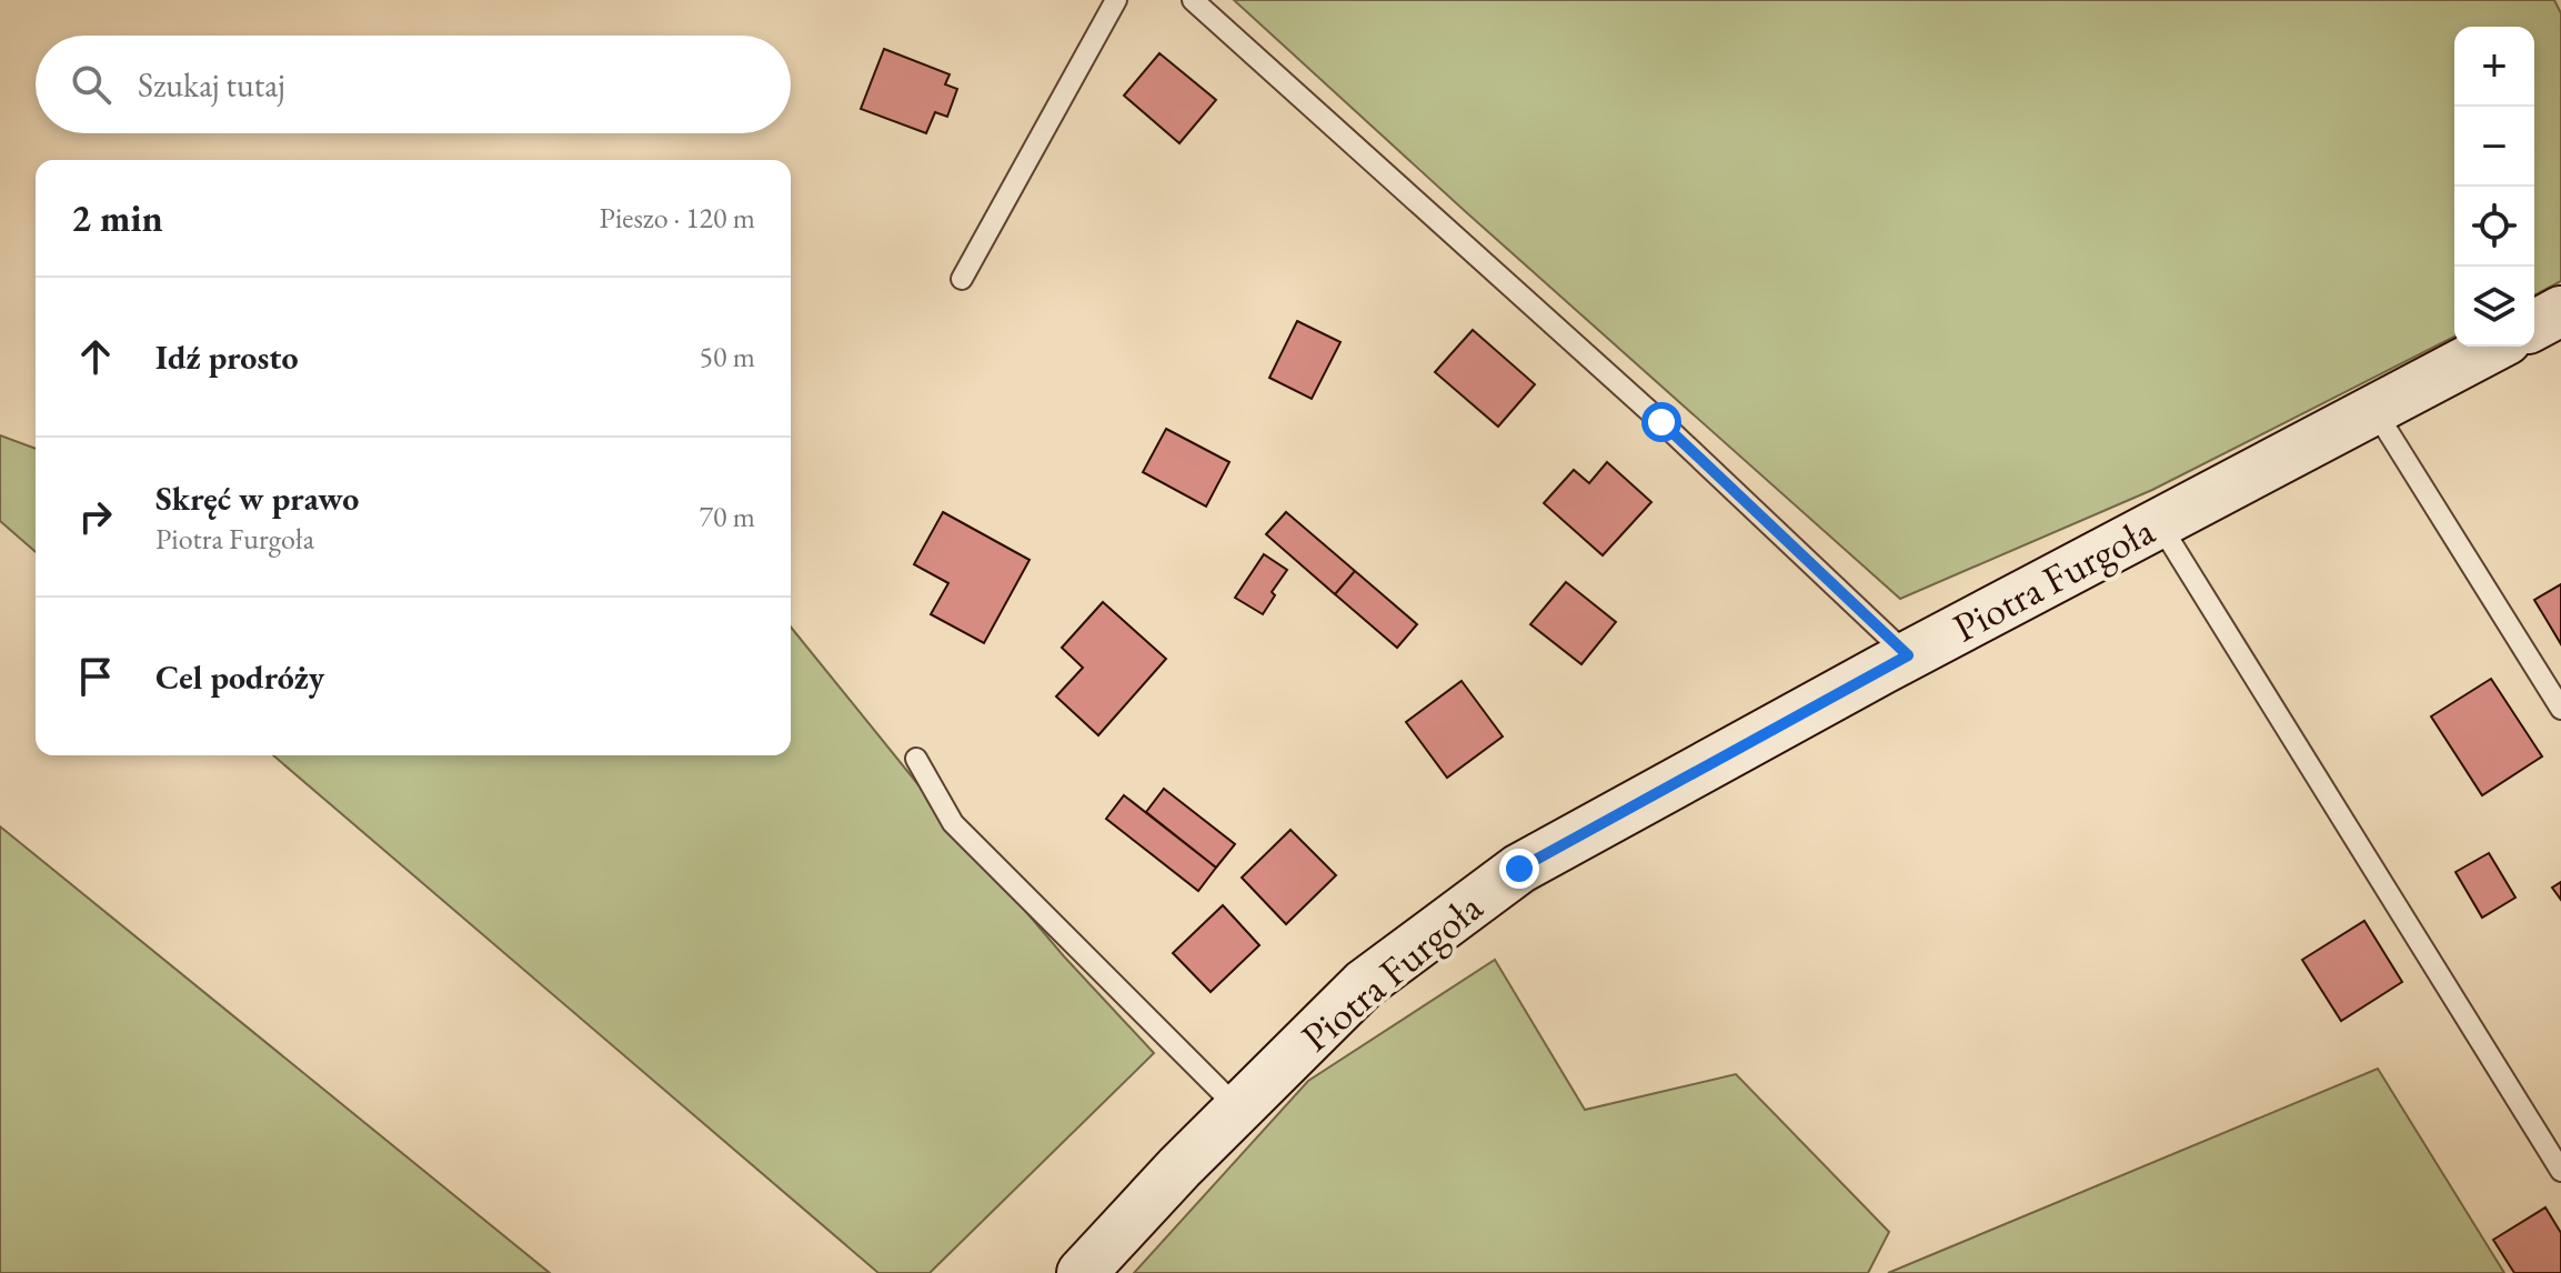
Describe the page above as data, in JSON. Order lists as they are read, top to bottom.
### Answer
{
  "streets": {
    "street": ["Piotra Furgoła"]
  },
  "page": {
    "map_buttons": ["+", "−"],
    "search": "Szukaj tutaj",
    "heading": ["2 min", "Pieszo · 120 m"],
    "list": [
      ["Idź prosto", "50 m"],
      ["Skręć w prawo", "Piotra Furgoła", "70 m"],
      "Cel podróży"
    ]
  }
}
